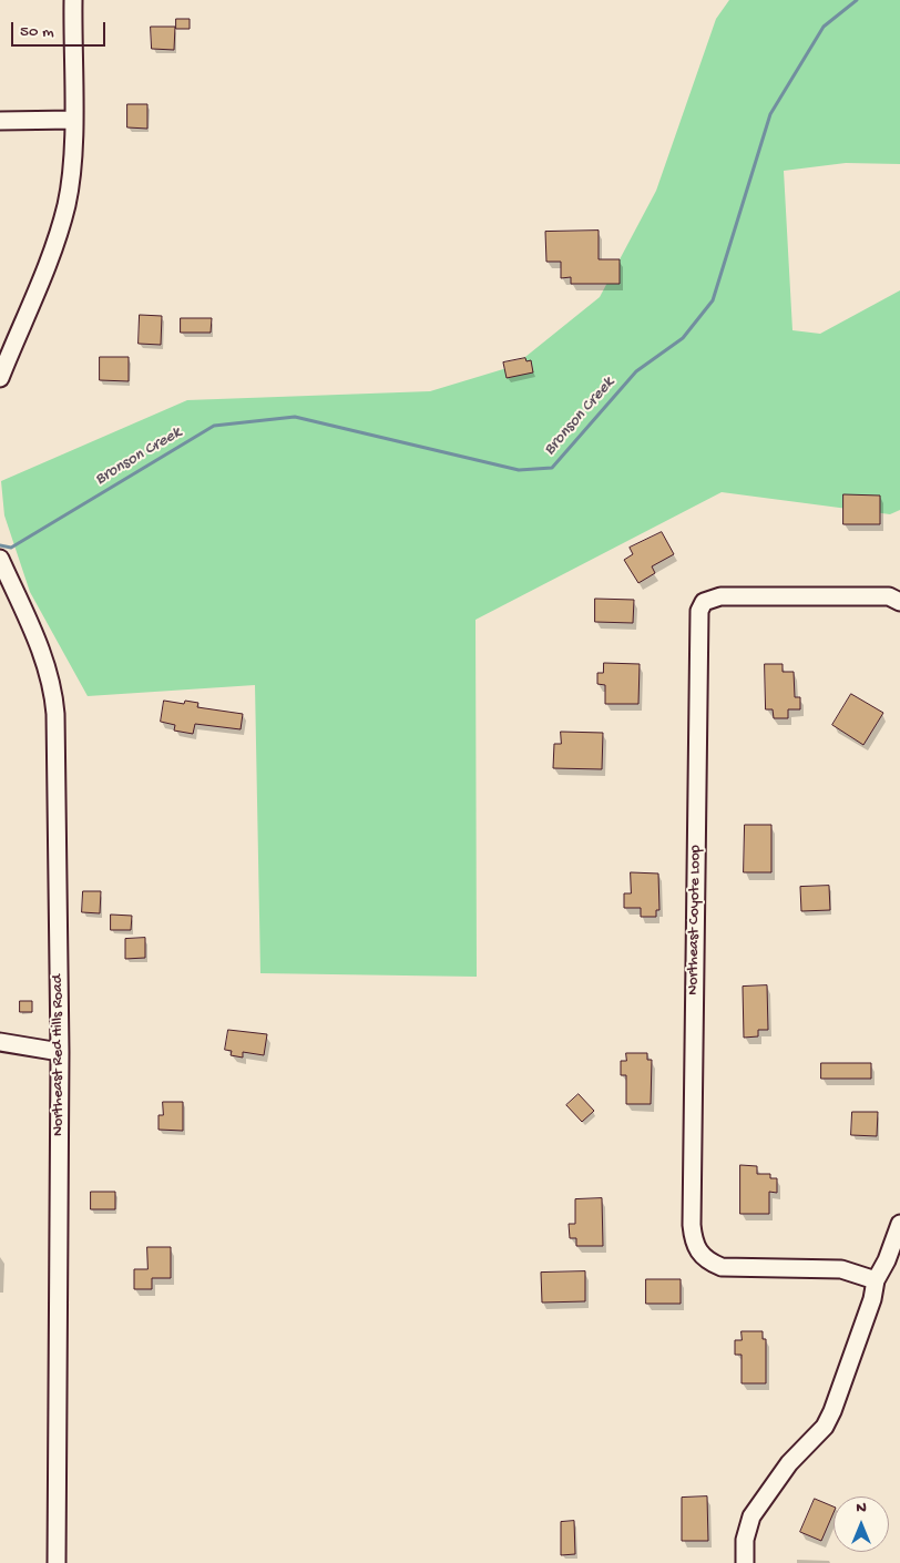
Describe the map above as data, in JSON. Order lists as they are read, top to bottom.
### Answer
{
  "streets": {
    "street": ["Northeast Coyote Loop", "Northeast Red Hills Road"]
  },
  "water": ["Bronson Creek"],
  "scale_bar": "50 m",
  "north": "top"
}
